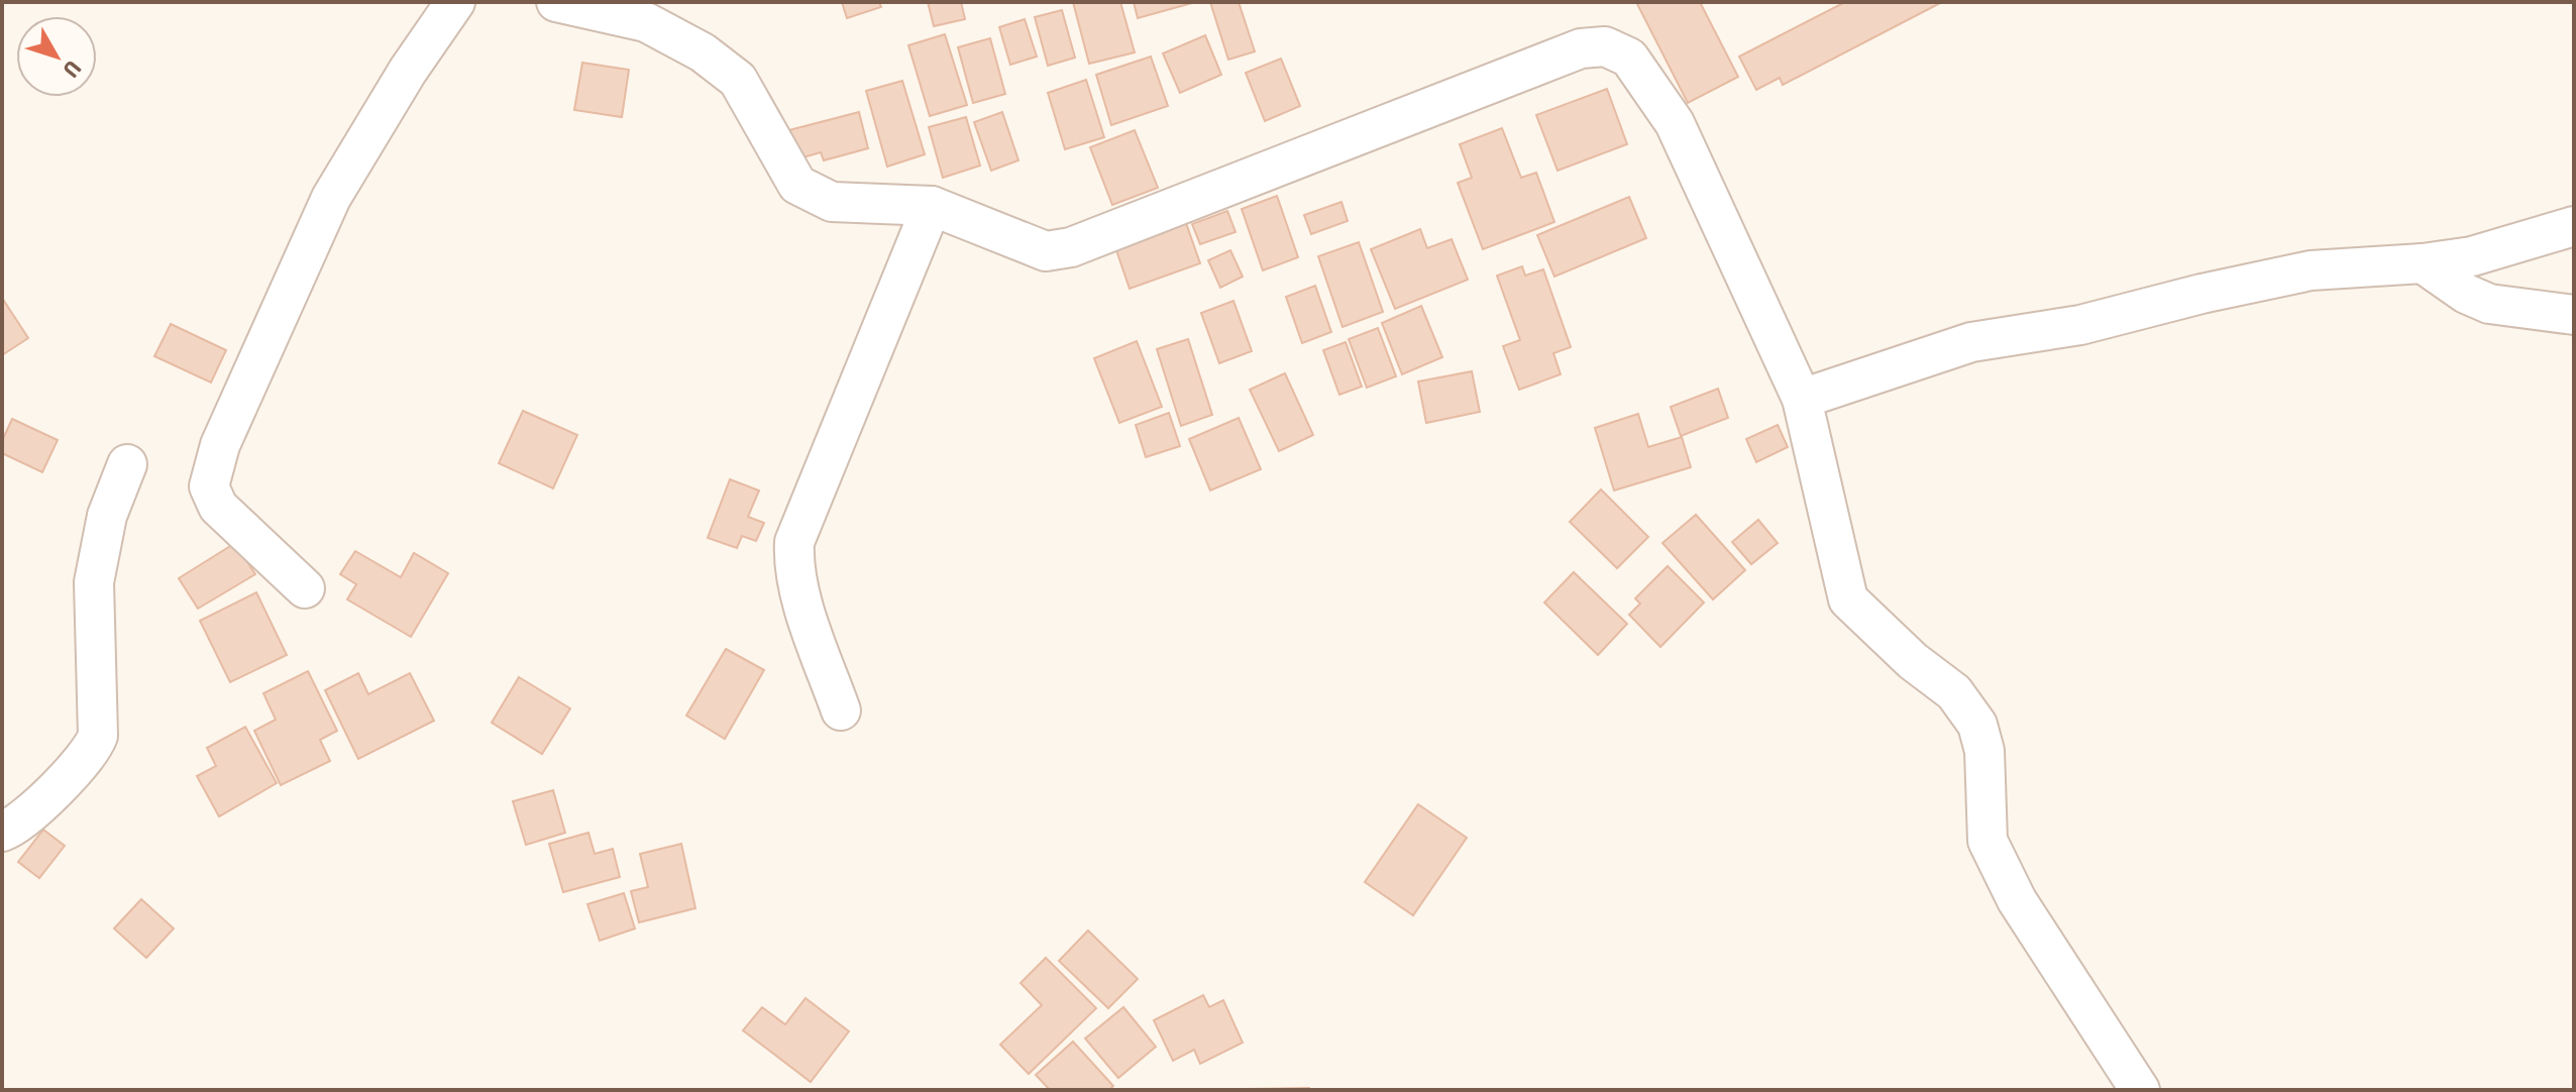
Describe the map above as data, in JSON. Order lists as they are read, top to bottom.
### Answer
{
  "north": "bottom right"
}
